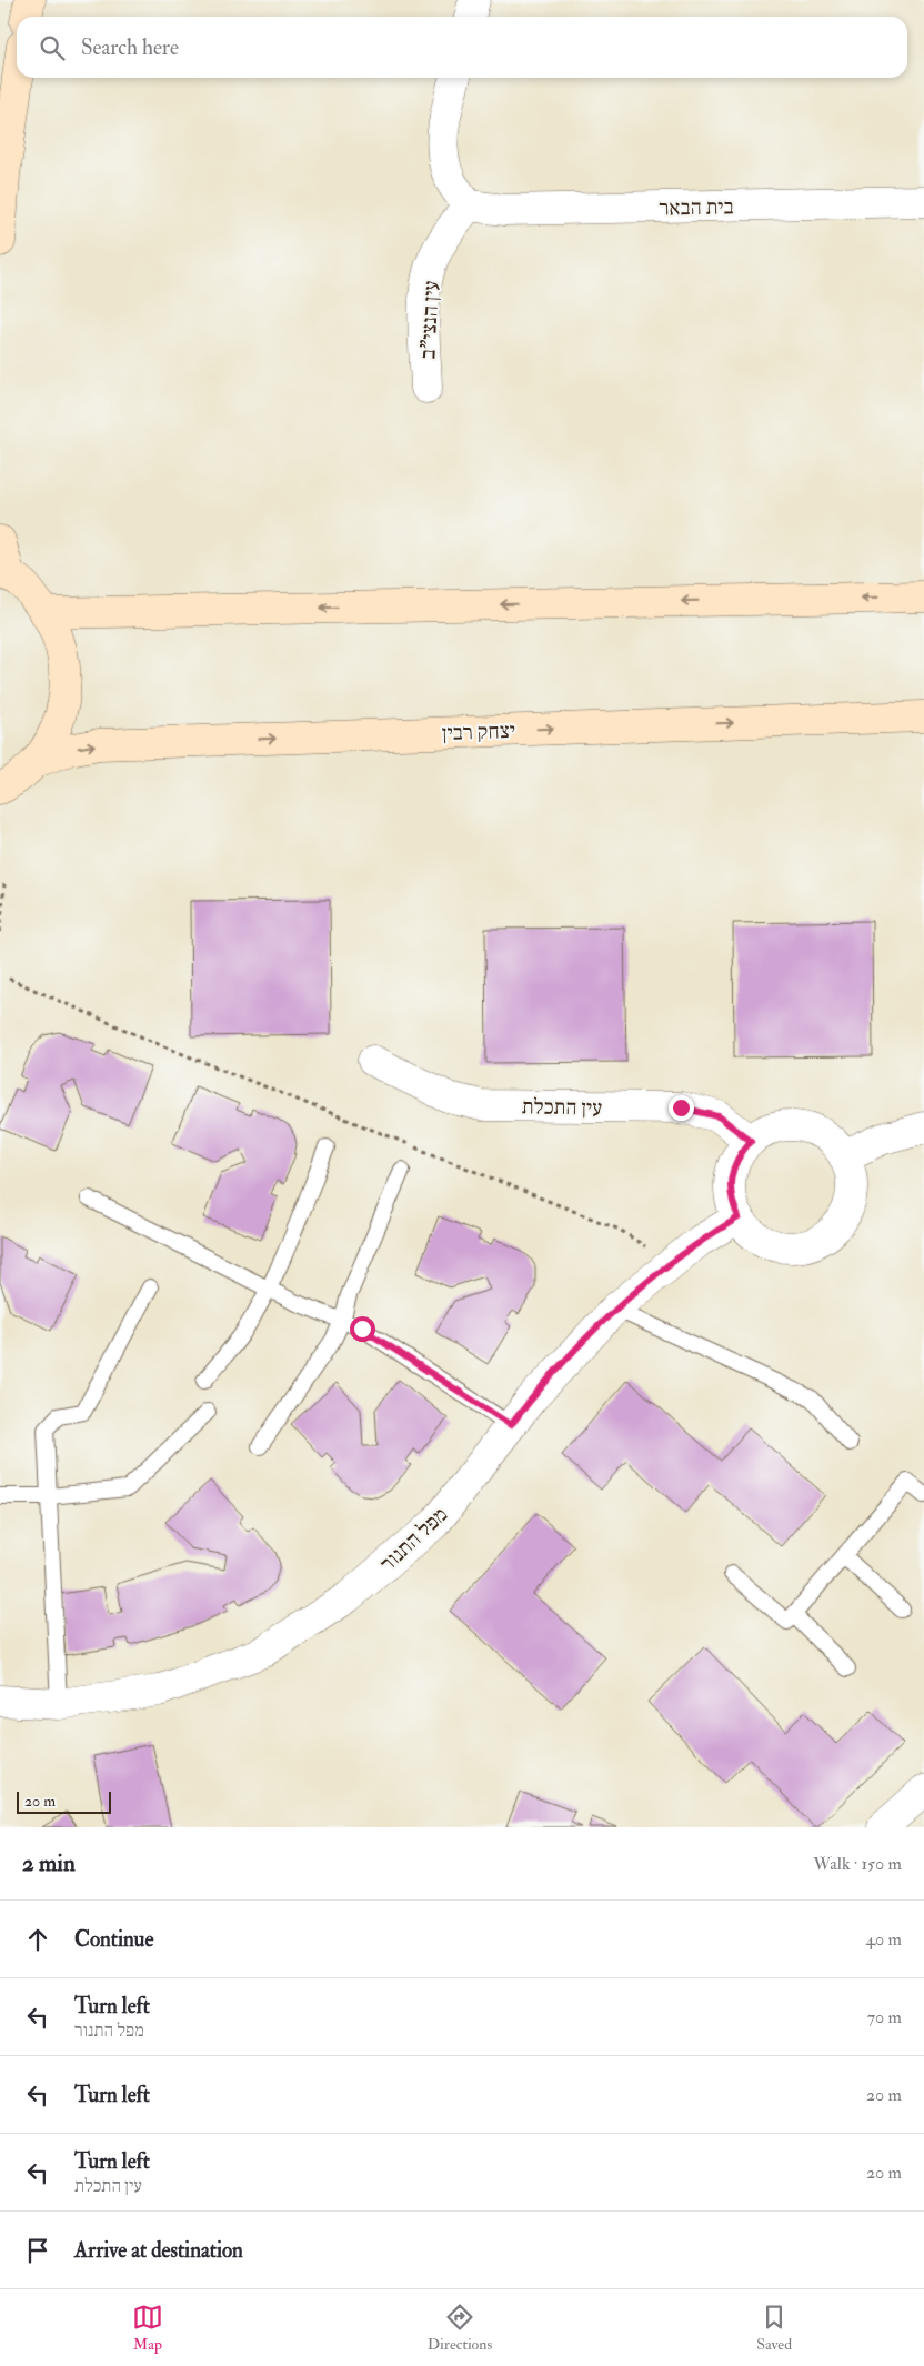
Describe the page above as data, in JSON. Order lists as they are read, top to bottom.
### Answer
{
  "streets": {
    "main road": ["יצחק רבין"],
    "street": [
      "בית הבאר",
      "עין הנצי\"ב",
      "עין התכלת",
      "מפל התנור"
    ]
  },
  "crossings": [
    ["בית הבאר", "עין הנצי\"ב"],
    ["עין התכלת", "מפל התנור"]
  ],
  "scale_bar": "20 m",
  "page": {
    "search": "Search here",
    "scale": "20 m",
    "heading": ["2 min", "Walk · 150 m"],
    "list": [
      ["Continue", "40 m"],
      ["Turn left", "מפל התנור", "70 m"],
      ["Turn left", "20 m"],
      ["Turn left", "עין התכלת", "20 m"],
      "Arrive at destination"
    ],
    "nav": ["Map", "Directions", "Saved"]
  }
}
